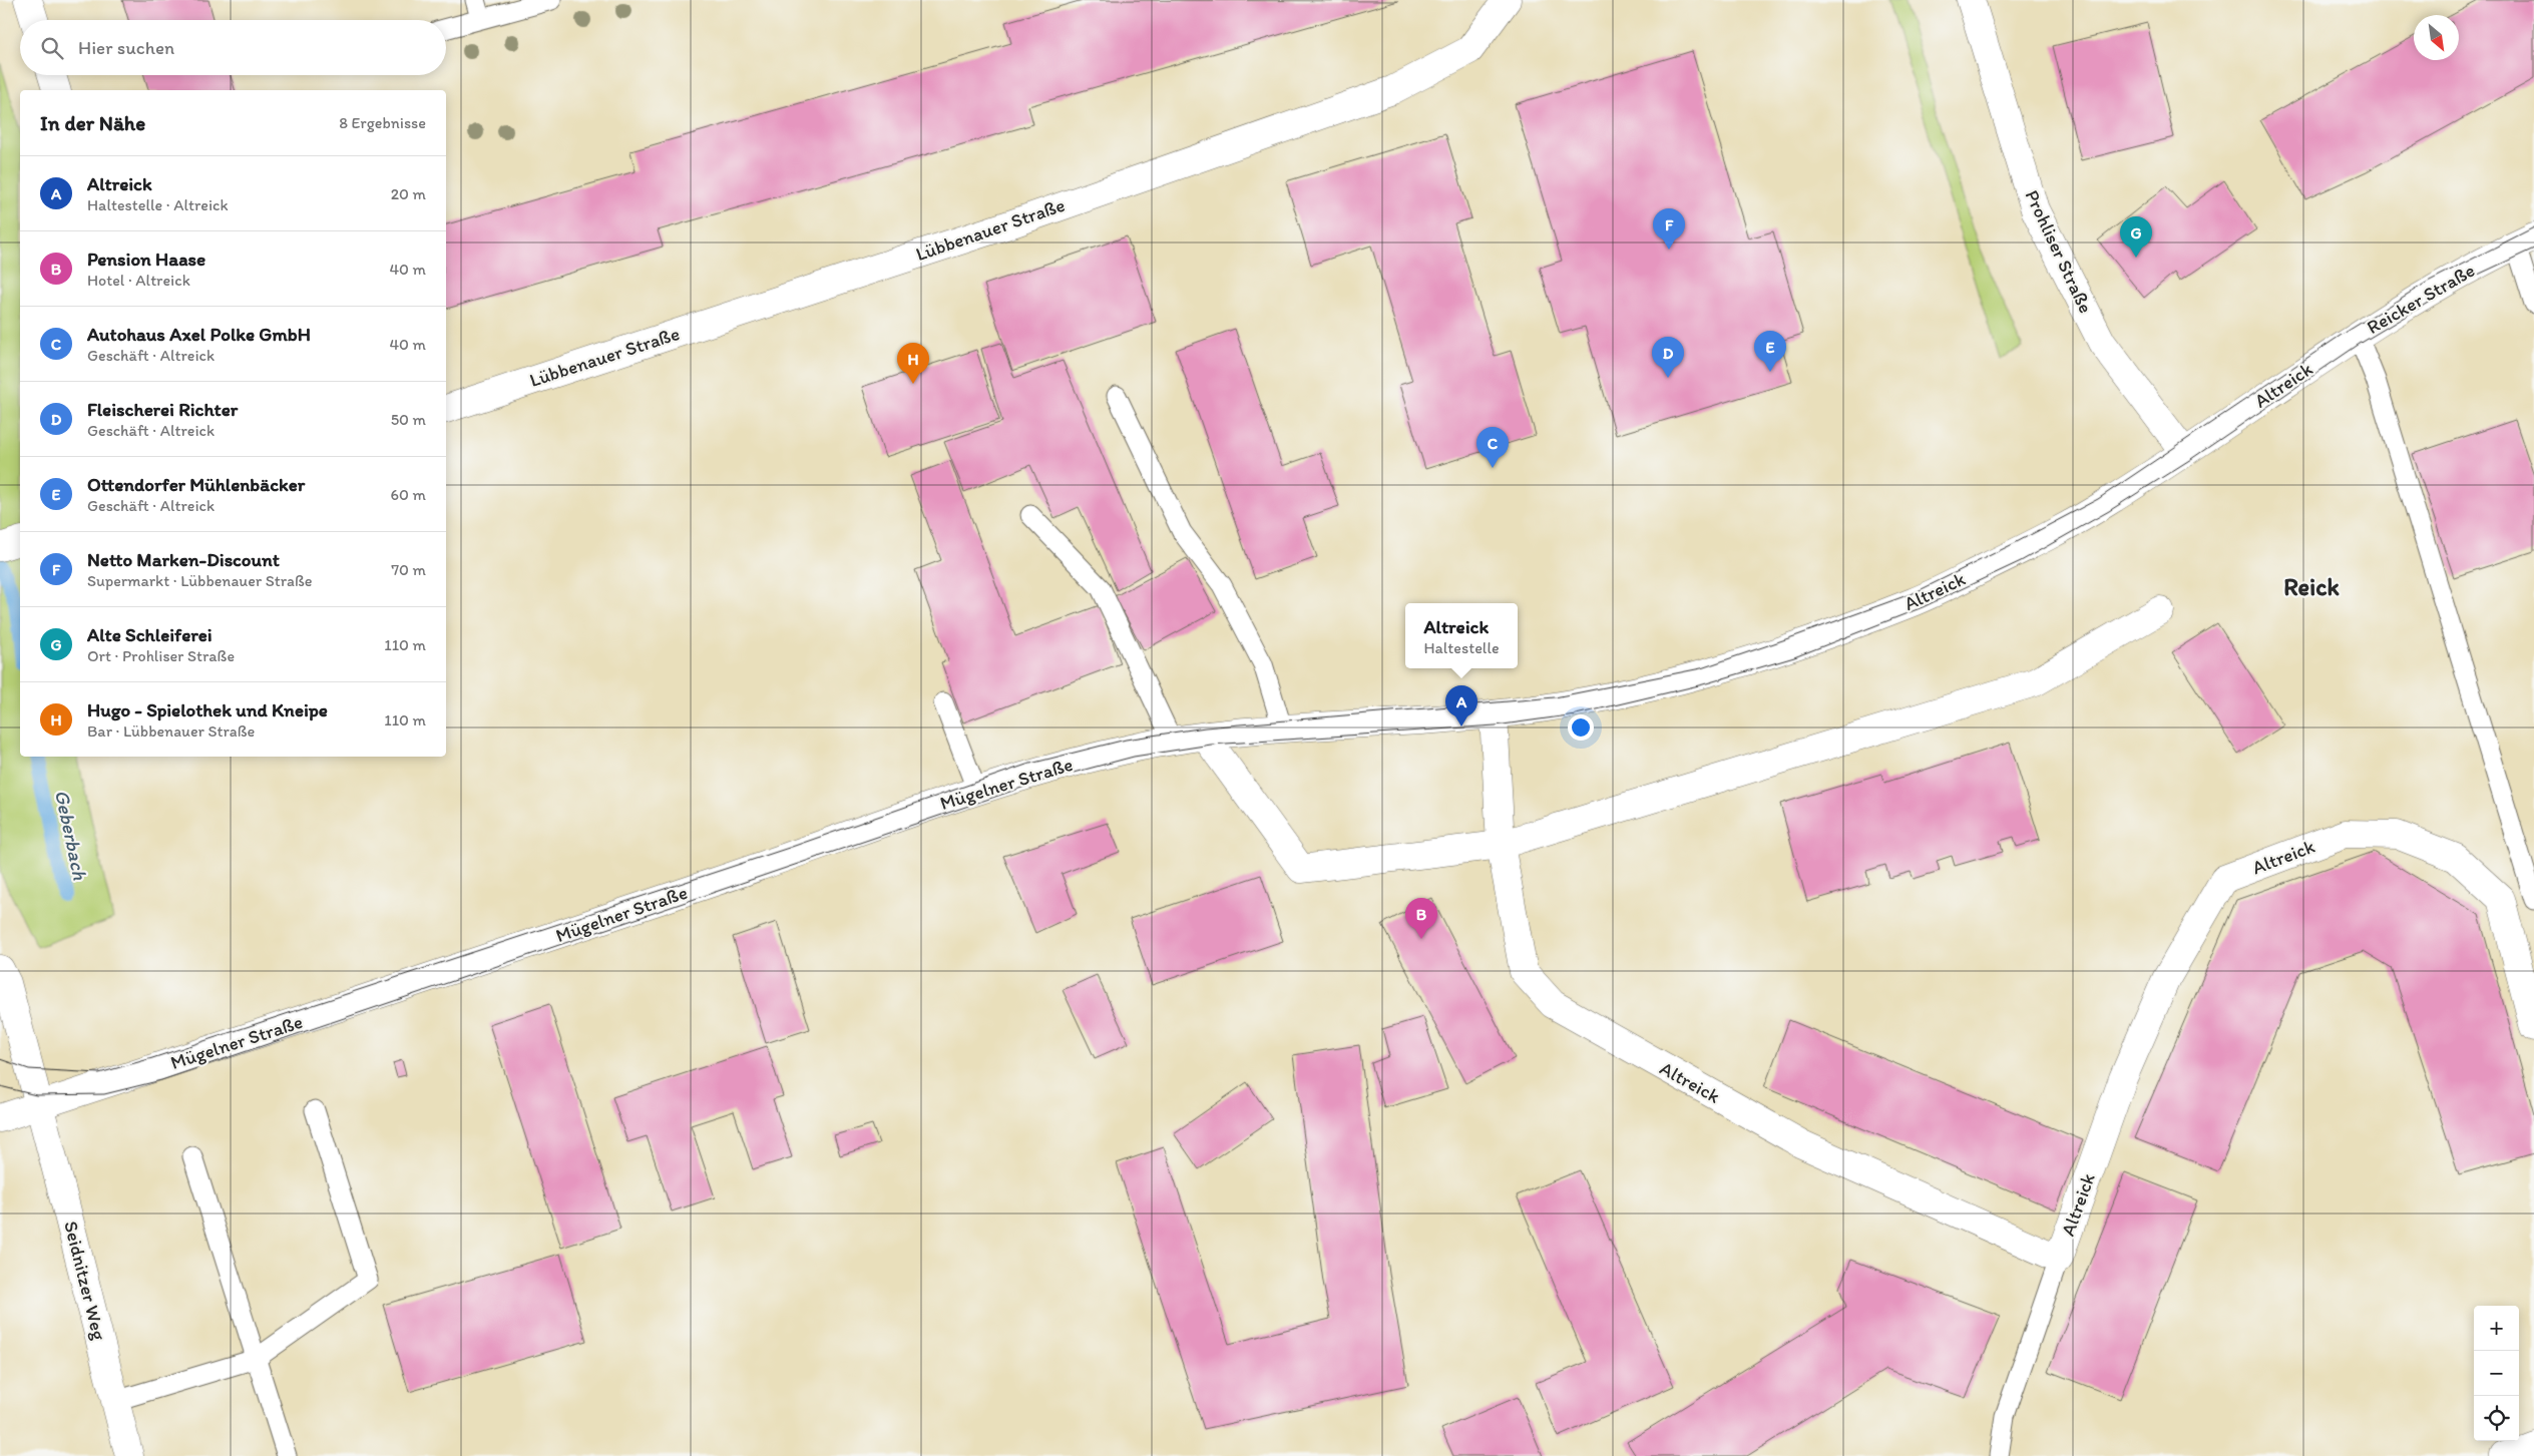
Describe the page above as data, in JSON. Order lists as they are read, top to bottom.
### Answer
{
  "streets": {
    "street": [
      "Lübbenauer Straße",
      "Prohliser Straße",
      "Reicker Straße",
      "Altreick",
      "Mügelner Straße",
      "Seidnitzer Weg"
    ]
  },
  "crossings": [
    ["Prohliser Straße", "Altreick"],
    ["Reicker Straße", "Altreick"],
    ["Altreick", "Mügelner Straße"],
    ["Mügelner Straße", "Seidnitzer Weg"]
  ],
  "districts": ["Reick"],
  "water": ["Geberbach"],
  "north": "bottom right",
  "page": {
    "search": "Hier suchen",
    "heading": ["In der Nähe", "8 Ergebnisse"],
    "list": [
      {
        "mark": "A",
        "name": "Altreick",
        "note": "Haltestelle · Altreick",
        "value": "20 m"
      },
      {
        "mark": "B",
        "name": "Pension Haase",
        "note": "Hotel · Altreick",
        "value": "40 m"
      },
      {
        "mark": "C",
        "name": "Autohaus Axel Polke GmbH",
        "note": "Geschäft · Altreick",
        "value": "40 m"
      },
      {
        "mark": "D",
        "name": "Fleischerei Richter",
        "note": "Geschäft · Altreick",
        "value": "50 m"
      },
      {
        "mark": "E",
        "name": "Ottendorfer Mühlenbäcker",
        "note": "Geschäft · Altreick",
        "value": "60 m"
      },
      {
        "mark": "F",
        "name": "Netto Marken-Discount",
        "note": "Supermarkt · Lübbenauer Straße",
        "value": "70 m"
      },
      {
        "mark": "G",
        "name": "Alte Schleiferei",
        "note": "Ort · Prohliser Straße",
        "value": "110 m"
      },
      {
        "mark": "H",
        "name": "Hugo - Spielothek und Kneipe",
        "note": "Bar · Lübbenauer Straße",
        "value": "110 m"
      }
    ],
    "pins": [
      "F",
      "G",
      "E",
      "D",
      "H",
      "C",
      "A",
      "B"
    ],
    "popup": ["Altreick", "Haltestelle"],
    "map_buttons": ["+", "−"]
  }
}
